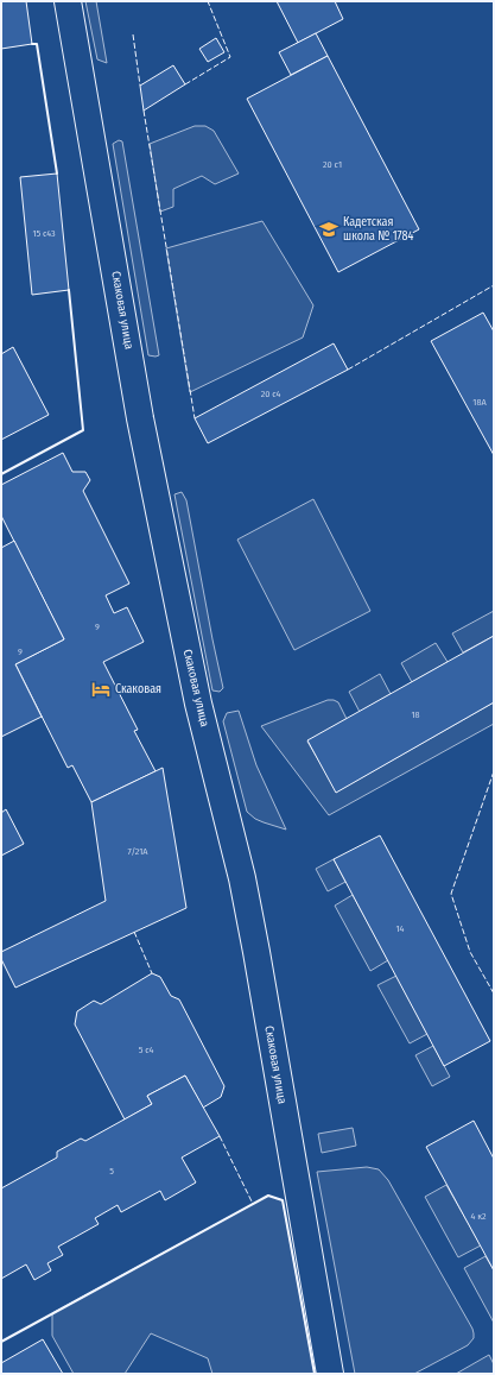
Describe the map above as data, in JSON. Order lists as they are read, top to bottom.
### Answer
{
  "streets": {
    "street": ["Скаковая улица"]
  },
  "places": {
    "school or university": ["Кадетская школа № 1784"],
    "hotel": ["Скаковая"]
  },
  "house_numbers": [
    "20 с1",
    "15 с43",
    "20 с4",
    "18А",
    "9",
    "9",
    "18",
    "7/21А",
    "14",
    "5 с4",
    "5",
    "4 к2"
  ]
}
